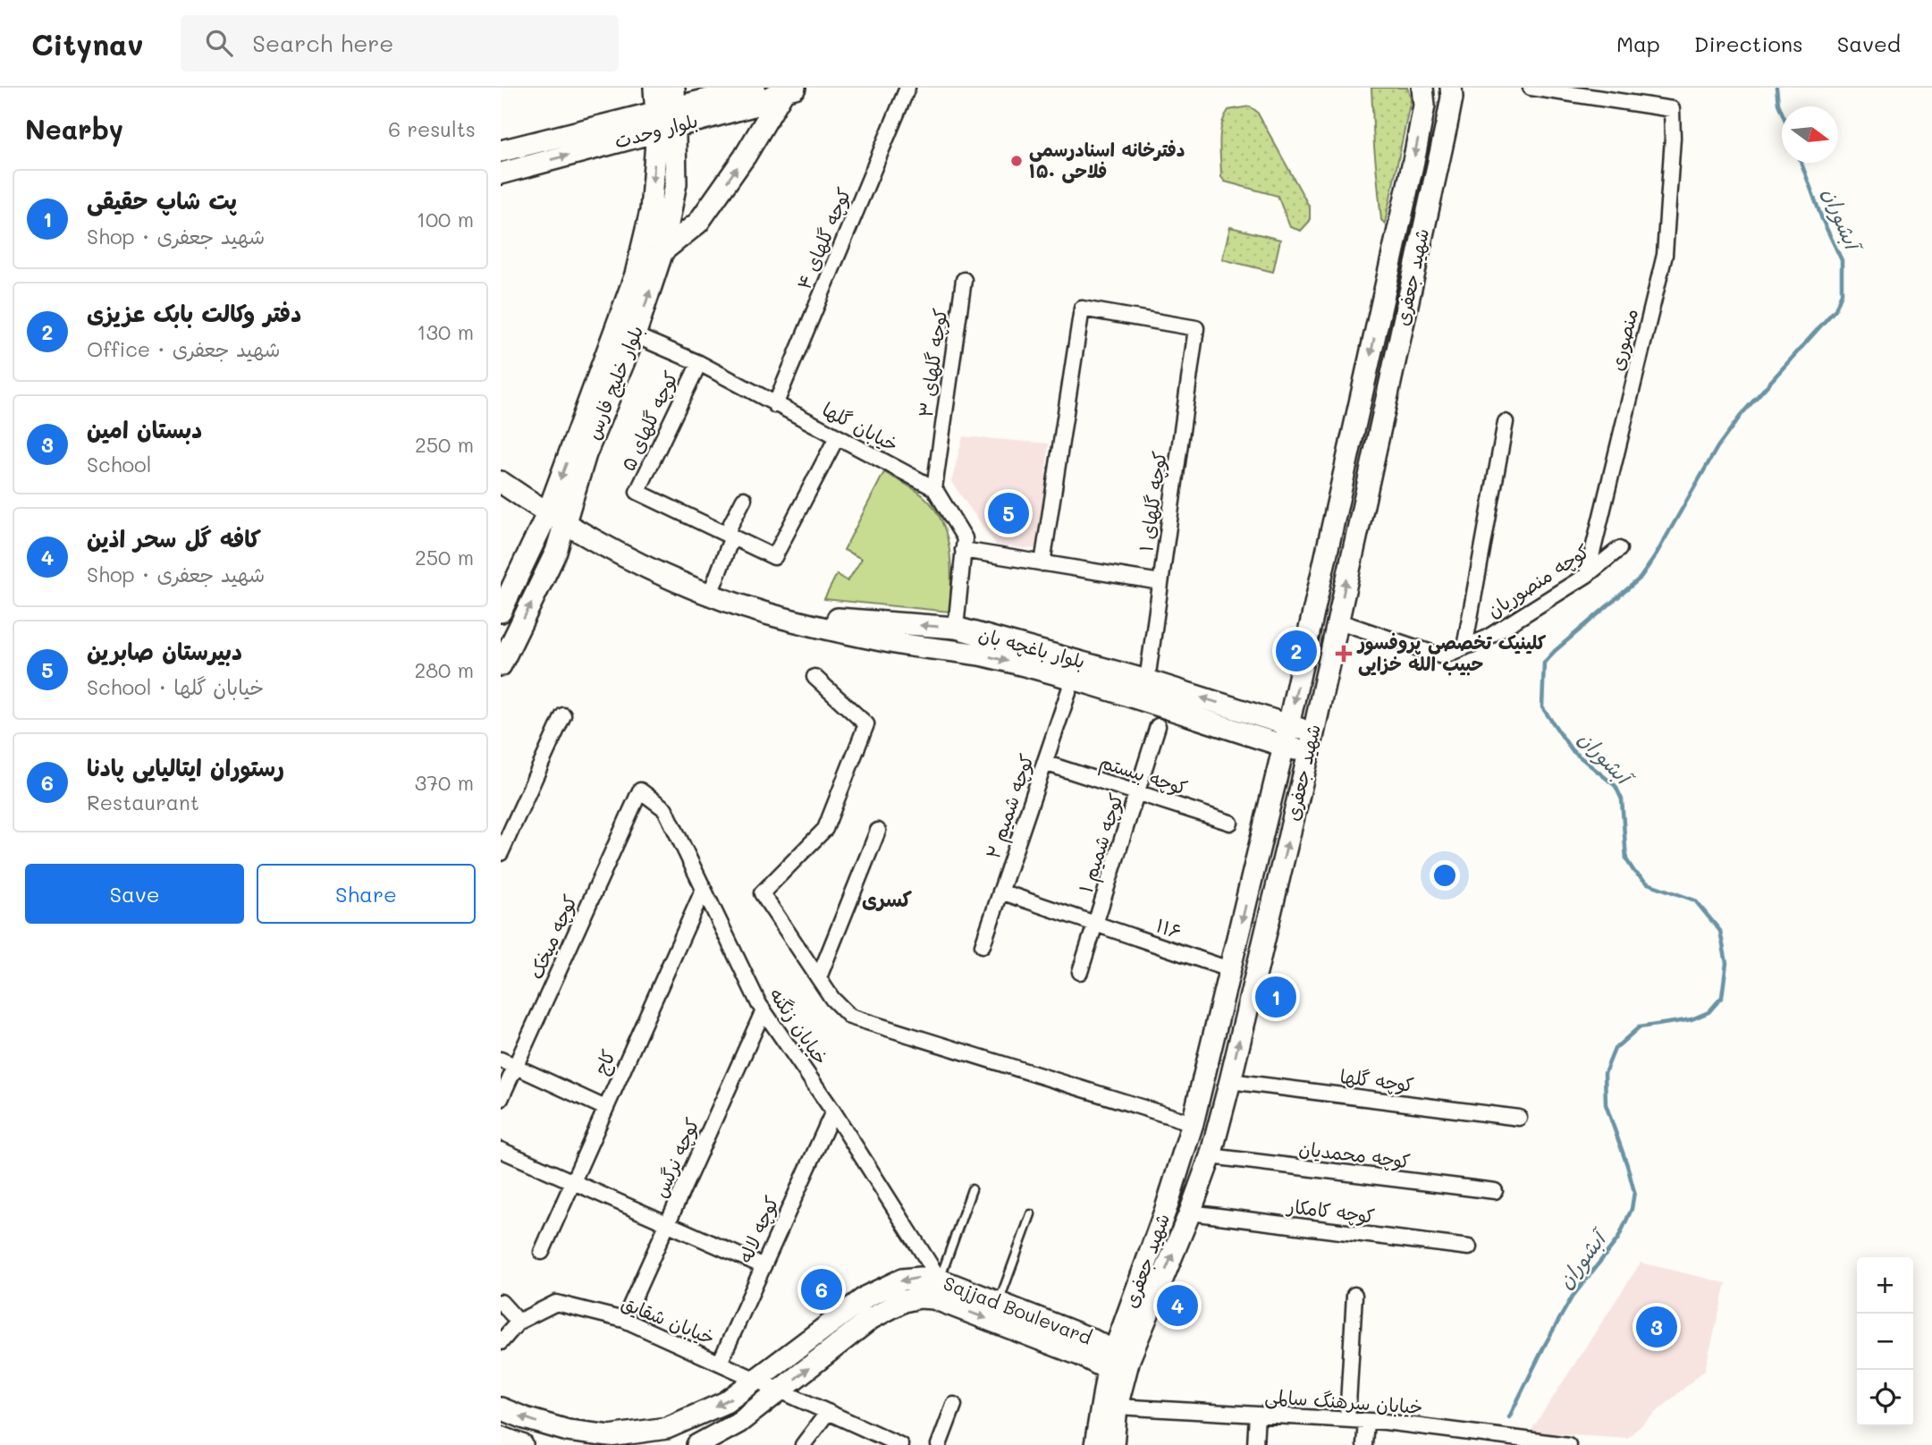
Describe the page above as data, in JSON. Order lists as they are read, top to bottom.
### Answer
{
  "streets": {
    "main road": [
      "بلوار وحدت",
      "شهید جعفری",
      "بلوار خلیج فارس",
      "بلوار باغچه بان",
      "Sajjad Boulevard"
    ],
    "street": [
      "کوچه گلهای ۴",
      "منصوری",
      "کوچه گلهای ۳",
      "کوچه گلهای ۵",
      "خیابان گلها",
      "کوچه گلهای ۱",
      "کوچه منصوریان",
      "کوچه بیستم",
      "کوچه شمیم ۲",
      "کوچه شمیم ۱",
      "۱۱۶",
      "کوچه میخک",
      "خیابان زنگنه",
      "کاج",
      "کوچه گلها",
      "کوچه محمدیان",
      "کوچه نرگس",
      "کوچه کامکار",
      "کوچه لاله",
      "خیابان شقایق",
      "خیابان سرهنگ سالمی"
    ]
  },
  "crossings": [
    ["بلوار وحدت", "بلوار خلیج فارس"],
    ["کوچه گلهای ۴", "خیابان گلها"],
    ["شهید جعفری", "کوچه منصوریان"],
    ["شهید جعفری", "بلوار باغچه بان"],
    ["شهید جعفری", "۱۱۶"],
    ["شهید جعفری", "کوچه گلها"],
    ["شهید جعفری", "کوچه محمدیان"],
    ["شهید جعفری", "کوچه کامکار"],
    ["شهید جعفری", "Sajjad Boulevard"],
    ["شهید جعفری", "خیابان سرهنگ سالمی"],
    ["منصوری", "کوچه منصوریان"],
    ["کوچه گلهای ۳", "خیابان گلها"],
    ["بلوار خلیج فارس", "خیابان گلها"],
    ["بلوار خلیج فارس", "بلوار باغچه بان"],
    ["کوچه گلهای ۵", "خیابان گلها"],
    ["کوچه گلهای ۱", "بلوار باغچه بان"],
    ["بلوار باغچه بان", "کوچه شمیم ۲"],
    ["کوچه بیستم", "کوچه شمیم ۲"],
    ["کوچه بیستم", "کوچه شمیم ۱"],
    ["کوچه شمیم ۲", "۱۱۶"],
    ["کوچه شمیم ۱", "۱۱۶"],
    ["کوچه میخک", "خیابان زنگنه"],
    ["خیابان زنگنه", "کاج"],
    ["خیابان زنگنه", "کوچه نرگس"],
    ["خیابان زنگنه", "کوچه لاله"],
    ["خیابان زنگنه", "Sajjad Boulevard"],
    ["کوچه نرگس", "خیابان شقایق"],
    ["کوچه لاله", "خیابان شقایق"],
    ["Sajjad Boulevard", "خیابان شقایق"]
  ],
  "districts": ["کسری"],
  "water": ["آبشوران"],
  "places": {
    "other": ["دفترخانه اسنادرسمی ۱۵۰ فلاحی"],
    "health": ["کلینیک تخصصی پروفسور حبیب الله خزایی"]
  },
  "north": "right",
  "page": {
    "header": "Citynav",
    "search": "Search here",
    "nav": ["Map", "Directions", "Saved"],
    "heading": ["Nearby", "6 results"],
    "list": [
      {
        "mark": "1",
        "name": "پت شاپ حقیقی",
        "note": "Shop · شهید جعفری",
        "value": "100 m"
      },
      {
        "mark": "2",
        "name": "دفتر وکالت بابک عزیزی",
        "note": "Office · شهید جعفری",
        "value": "130 m"
      },
      {
        "mark": "3",
        "name": "دبستان امین",
        "note": "School",
        "value": "250 m"
      },
      {
        "mark": "4",
        "name": "کافه گل سحر اذین",
        "note": "Shop · شهید جعفری",
        "value": "250 m"
      },
      {
        "mark": "5",
        "name": "دبیرستان صابرین",
        "note": "School · خیابان گلها",
        "value": "280 m"
      },
      {
        "mark": "6",
        "name": "رستوران ایتالیایی پادنا",
        "note": "Restaurant",
        "value": "370 m"
      }
    ],
    "pins": [
      "5",
      "2",
      "1",
      "6",
      "4",
      "3"
    ],
    "buttons": ["Save", "Share"],
    "map_buttons": ["+", "−"]
  }
}
